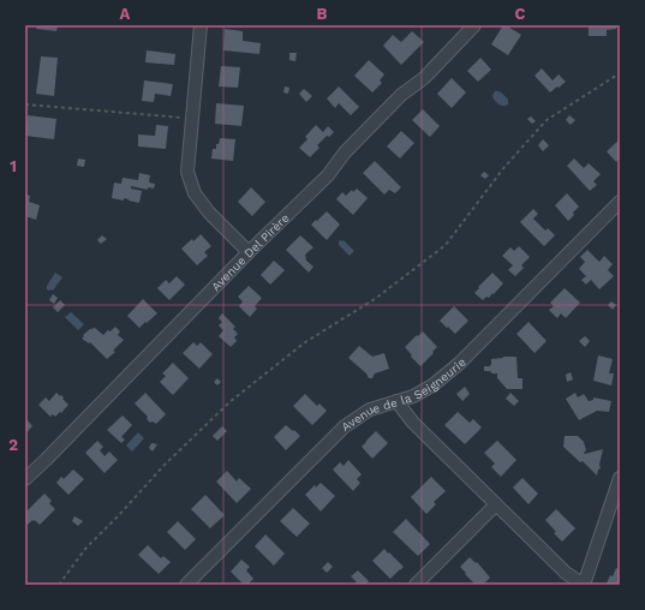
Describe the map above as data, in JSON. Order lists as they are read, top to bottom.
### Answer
{
  "streets": {
    "street": ["Avenue Del Pirère", "Avenue de la Seigneurie"]
  },
  "grid": {
    "columns": ["A", "B", "C"],
    "rows": ["1", "2"]
  }
}
